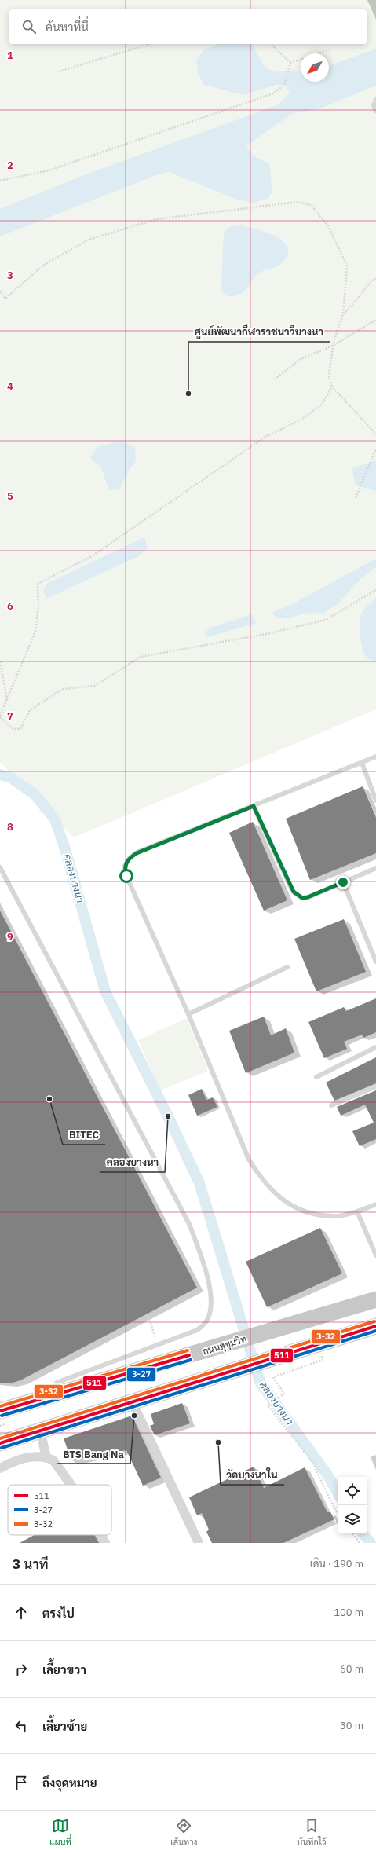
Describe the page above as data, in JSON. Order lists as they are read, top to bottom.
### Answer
{
  "streets": {
    "highway": ["ถนนสุขุมวิท"]
  },
  "water": ["คลองบางนา"],
  "places": [
    "ศูนย์พัฒนากีฬาราชนาวีบางนา",
    "BITEC",
    "คลองบางนา",
    "BTS Bang Na",
    "วัดบางนาใน"
  ],
  "lines": ["transit line 3-32", "transit line 511", "transit line 3-27"],
  "legend": ["511", "3-27", "3-32"],
  "north": "bottom left",
  "page": {
    "search": "ค้นหาที่นี่",
    "heading": ["3 นาที", "เดิน · 190 m"],
    "list": [
      ["ตรงไป", "100 m"],
      ["เลี้ยวขวา", "60 m"],
      ["เลี้ยวซ้าย", "30 m"],
      "ถึงจุดหมาย"
    ],
    "nav": ["แผนที่", "เส้นทาง", "บันทึกไว้"]
  },
  "grid": {
    "rows": [
      "1",
      "2",
      "3",
      "4",
      "5",
      "6",
      "7",
      "8",
      "9"
    ]
  }
}
